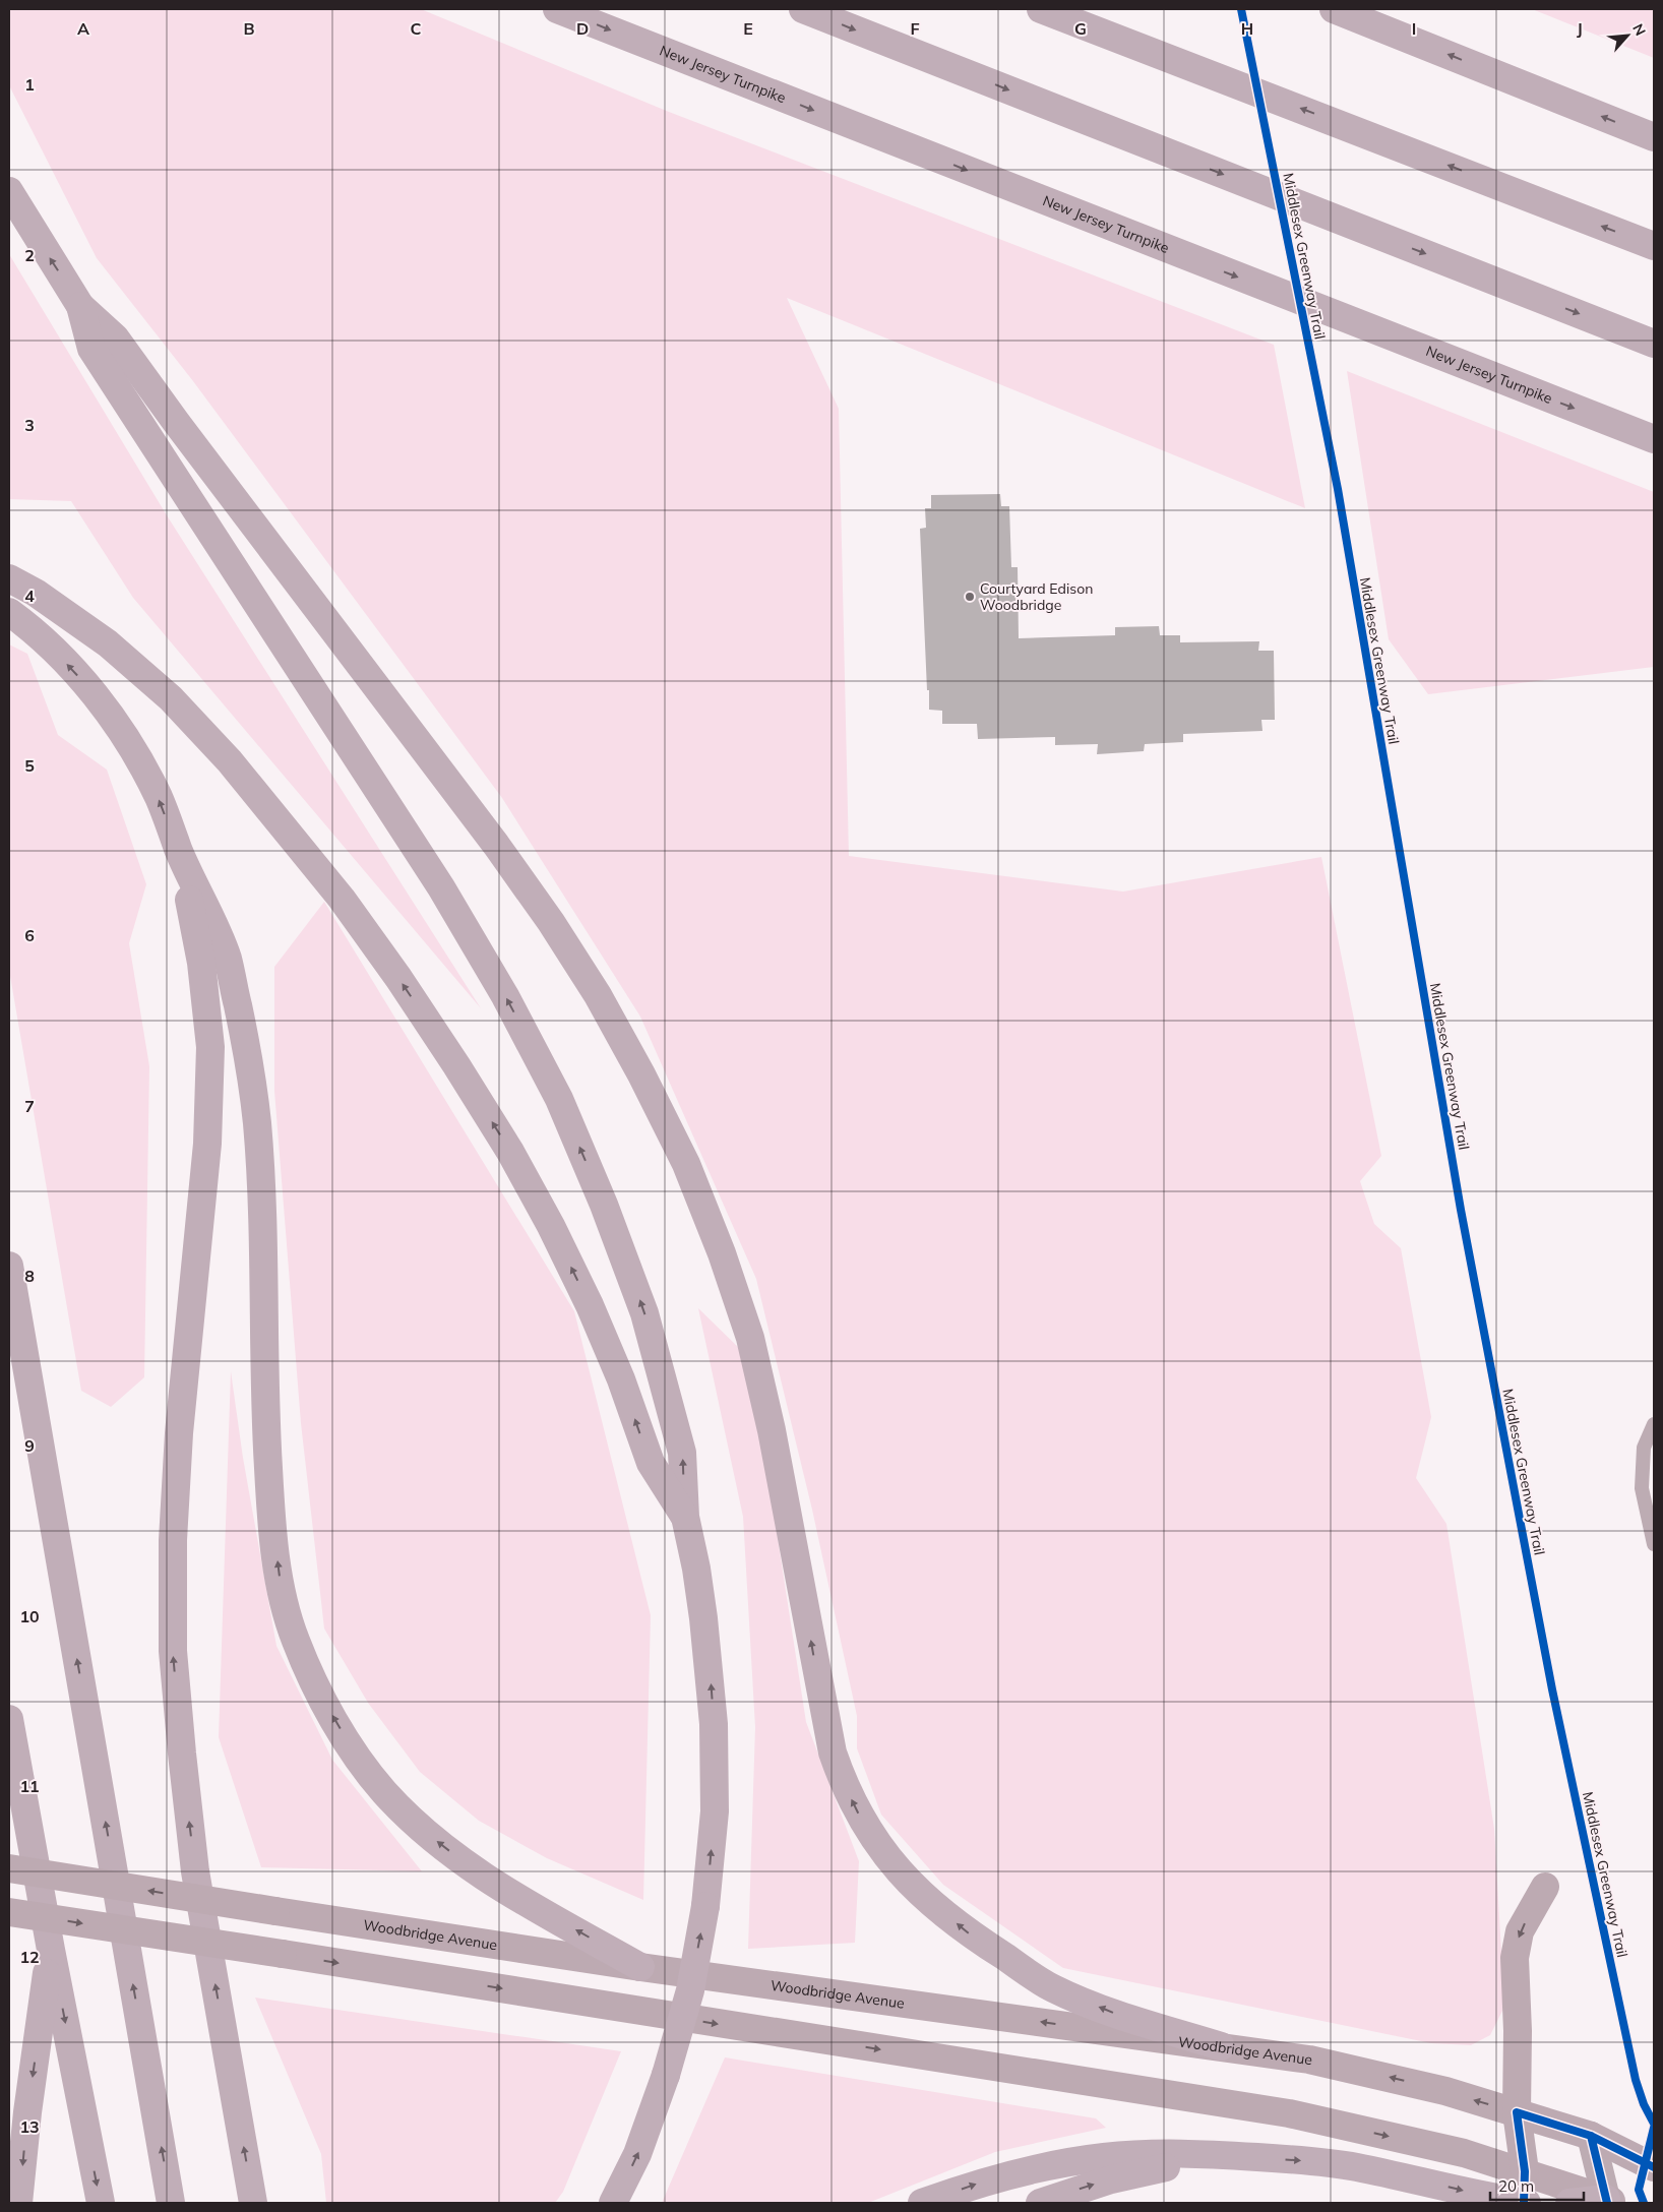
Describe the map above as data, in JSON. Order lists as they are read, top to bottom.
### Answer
{
  "streets": {
    "highway": ["New Jersey Turnpike"],
    "main road": ["Woodbridge Avenue"],
    "cycle path": ["Middlesex Greenway Trail"]
  },
  "places": ["Courtyard Edison Woodbridge"],
  "scale_bar": "20 m",
  "north": "top right",
  "grid": {
    "columns": [
      "A",
      "B",
      "C",
      "D",
      "E",
      "F",
      "G",
      "H",
      "I",
      "J"
    ],
    "rows": [
      "1",
      "2",
      "3",
      "4",
      "5",
      "6",
      "7",
      "8",
      "9",
      "10",
      "11",
      "12",
      "13"
    ]
  }
}
